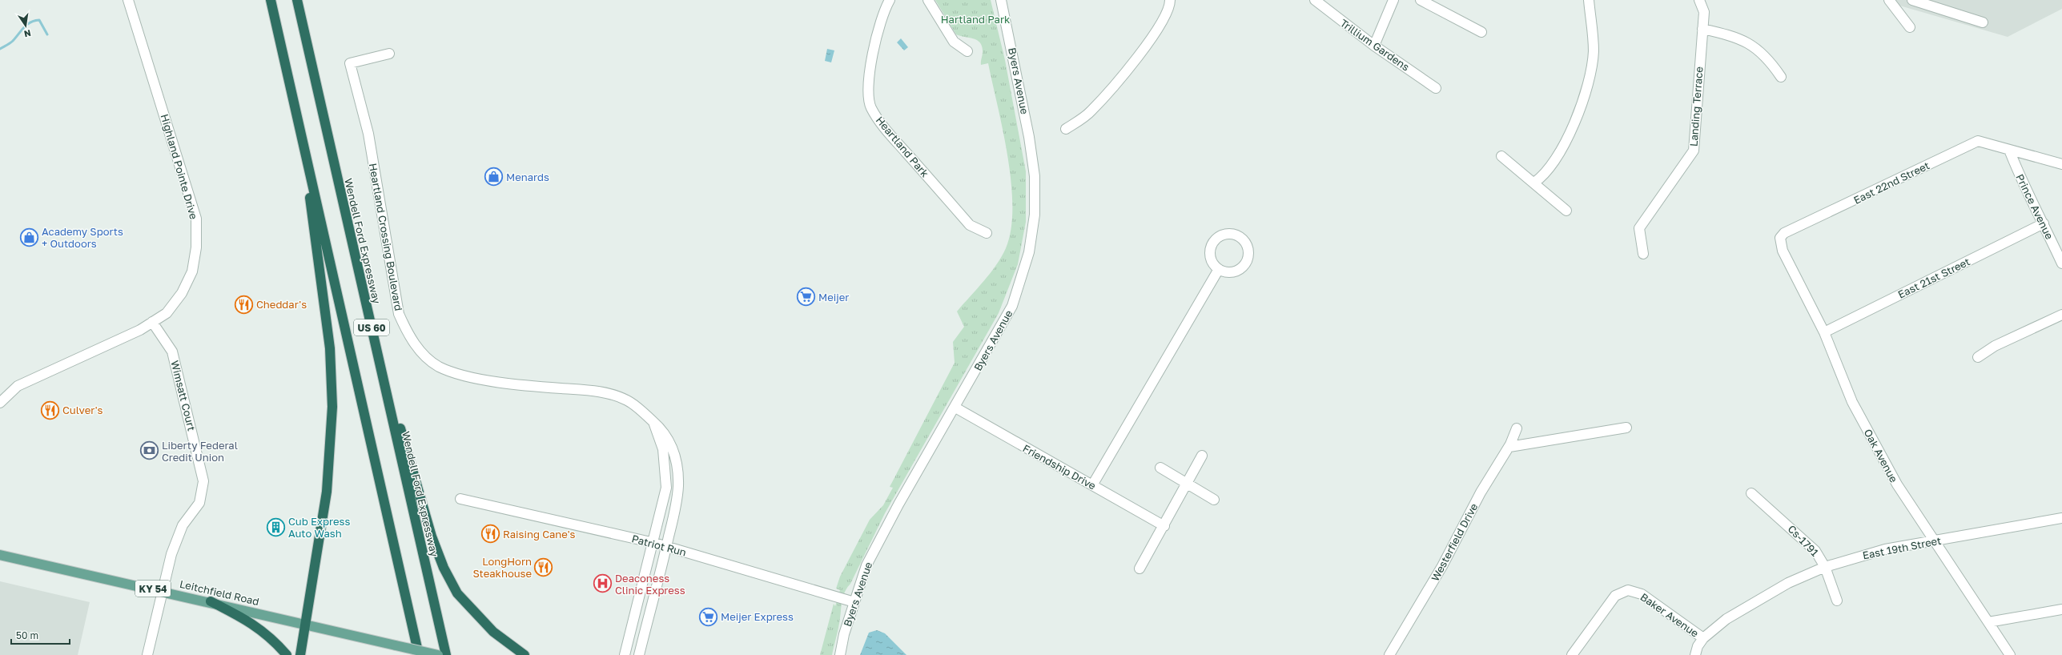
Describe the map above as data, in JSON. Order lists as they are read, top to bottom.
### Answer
{
  "streets": {
    "highway": ["Wendell Ford Expressway", "US 60"],
    "main road": ["KY 54", "Leitchfield Road"],
    "street": [
      "Trillium Gardens",
      "Byers Avenue",
      "Landing Terrace",
      "Heartland Park",
      "Highland Pointe Drive",
      "East 22nd Street",
      "Prince Avenue",
      "Heartland Crossing Boulevard",
      "East 21st Street",
      "Wimsatt Court",
      "Oak Avenue",
      "Friendship Drive",
      "Cs-1791",
      "Westerfield Drive",
      "Patriot Run",
      "East 19th Street",
      "Baker Avenue"
    ]
  },
  "crossings": [
    ["Byers Avenue", "Friendship Drive"],
    ["Byers Avenue", "Patriot Run"],
    ["Highland Pointe Drive", "Wimsatt Court"],
    ["East 22nd Street", "Prince Avenue"],
    ["East 22nd Street", "Oak Avenue"],
    ["Prince Avenue", "East 21st Street"],
    ["Heartland Crossing Boulevard", "Patriot Run"],
    ["East 21st Street", "Oak Avenue"],
    ["Wimsatt Court", "Leitchfield Road"],
    ["Oak Avenue", "East 19th Street"],
    ["Cs-1791", "East 19th Street"],
    ["East 19th Street", "Baker Avenue"]
  ],
  "parks": ["Hartland Park"],
  "places": {
    "shop": ["Menards", "Academy Sports + Outdoors"],
    "supermarket": ["Meijer", "Meijer Express"],
    "restaurant": [
      "Cheddar's",
      "Culver's",
      "Raising Cane's",
      "LongHorn Steakhouse"
    ],
    "bank": ["Liberty Federal Credit Union"],
    "building": ["Cub Express Auto Wash"],
    "hospital": ["Deaconess Clinic Express"]
  },
  "scale_bar": "50 m",
  "north": "bottom"
}
